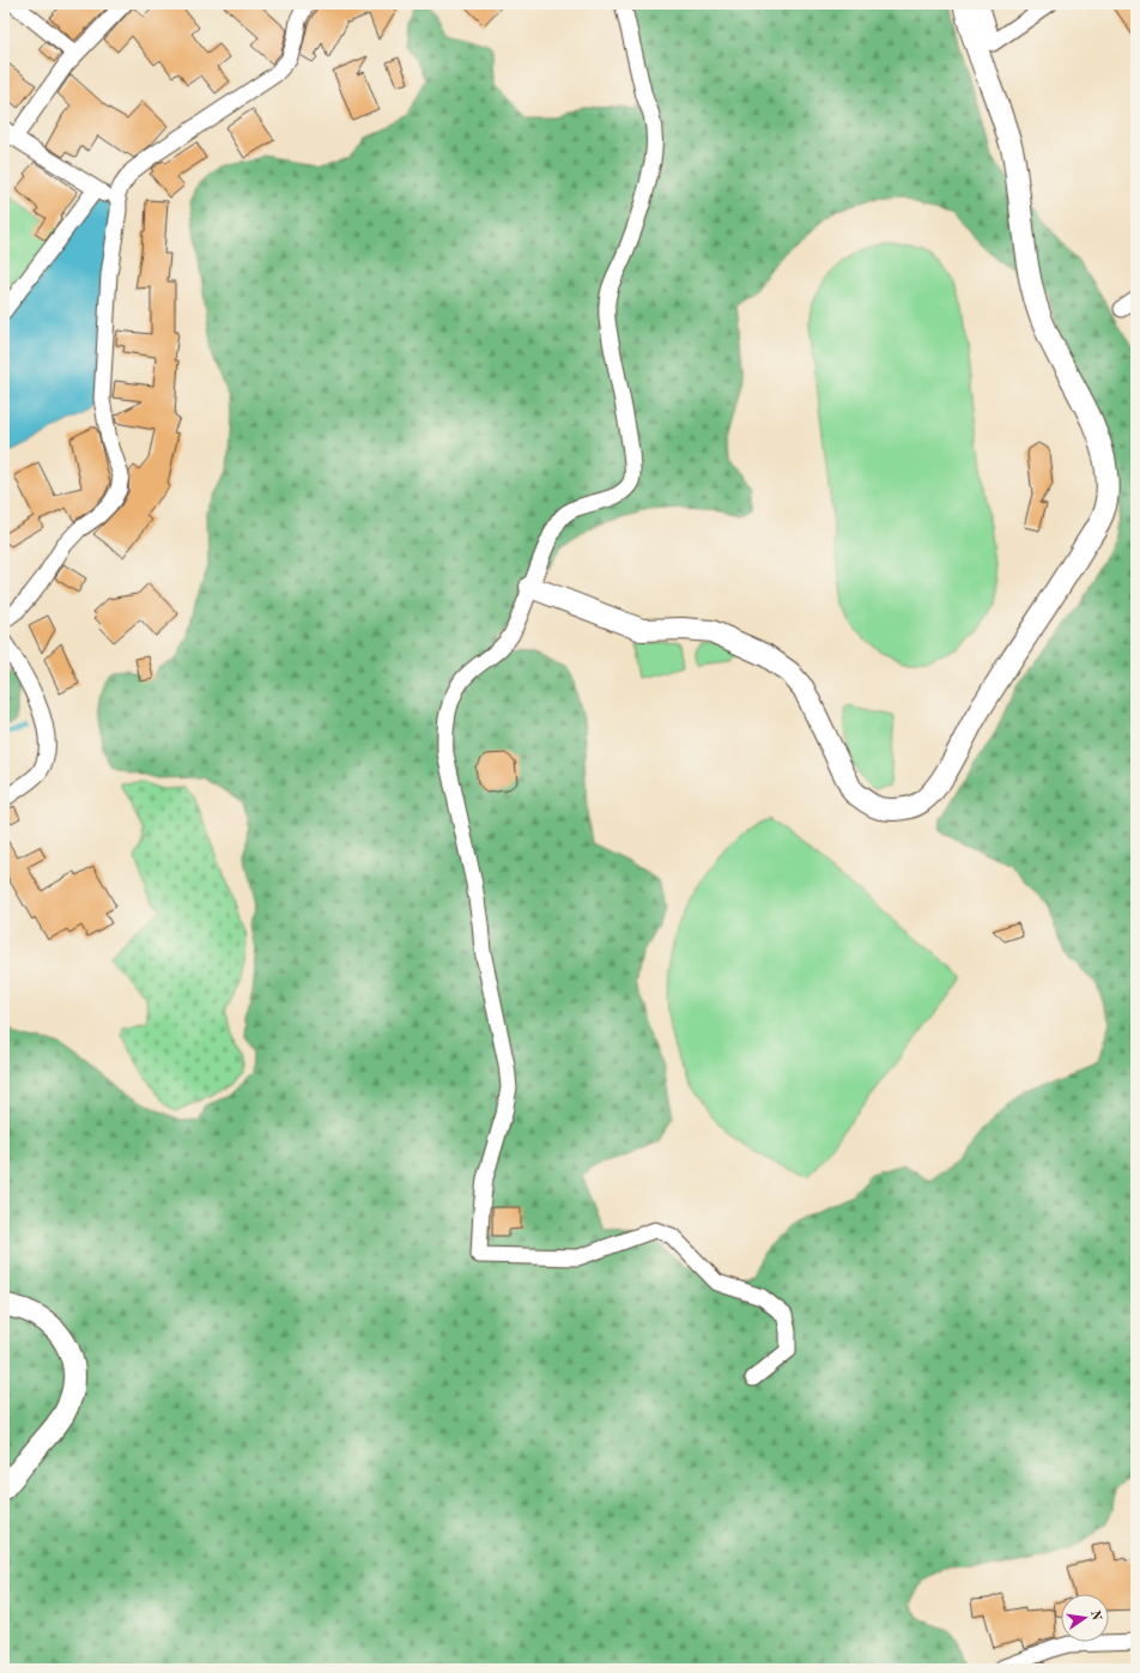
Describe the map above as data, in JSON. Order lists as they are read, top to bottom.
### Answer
{
  "north": "right"
}
